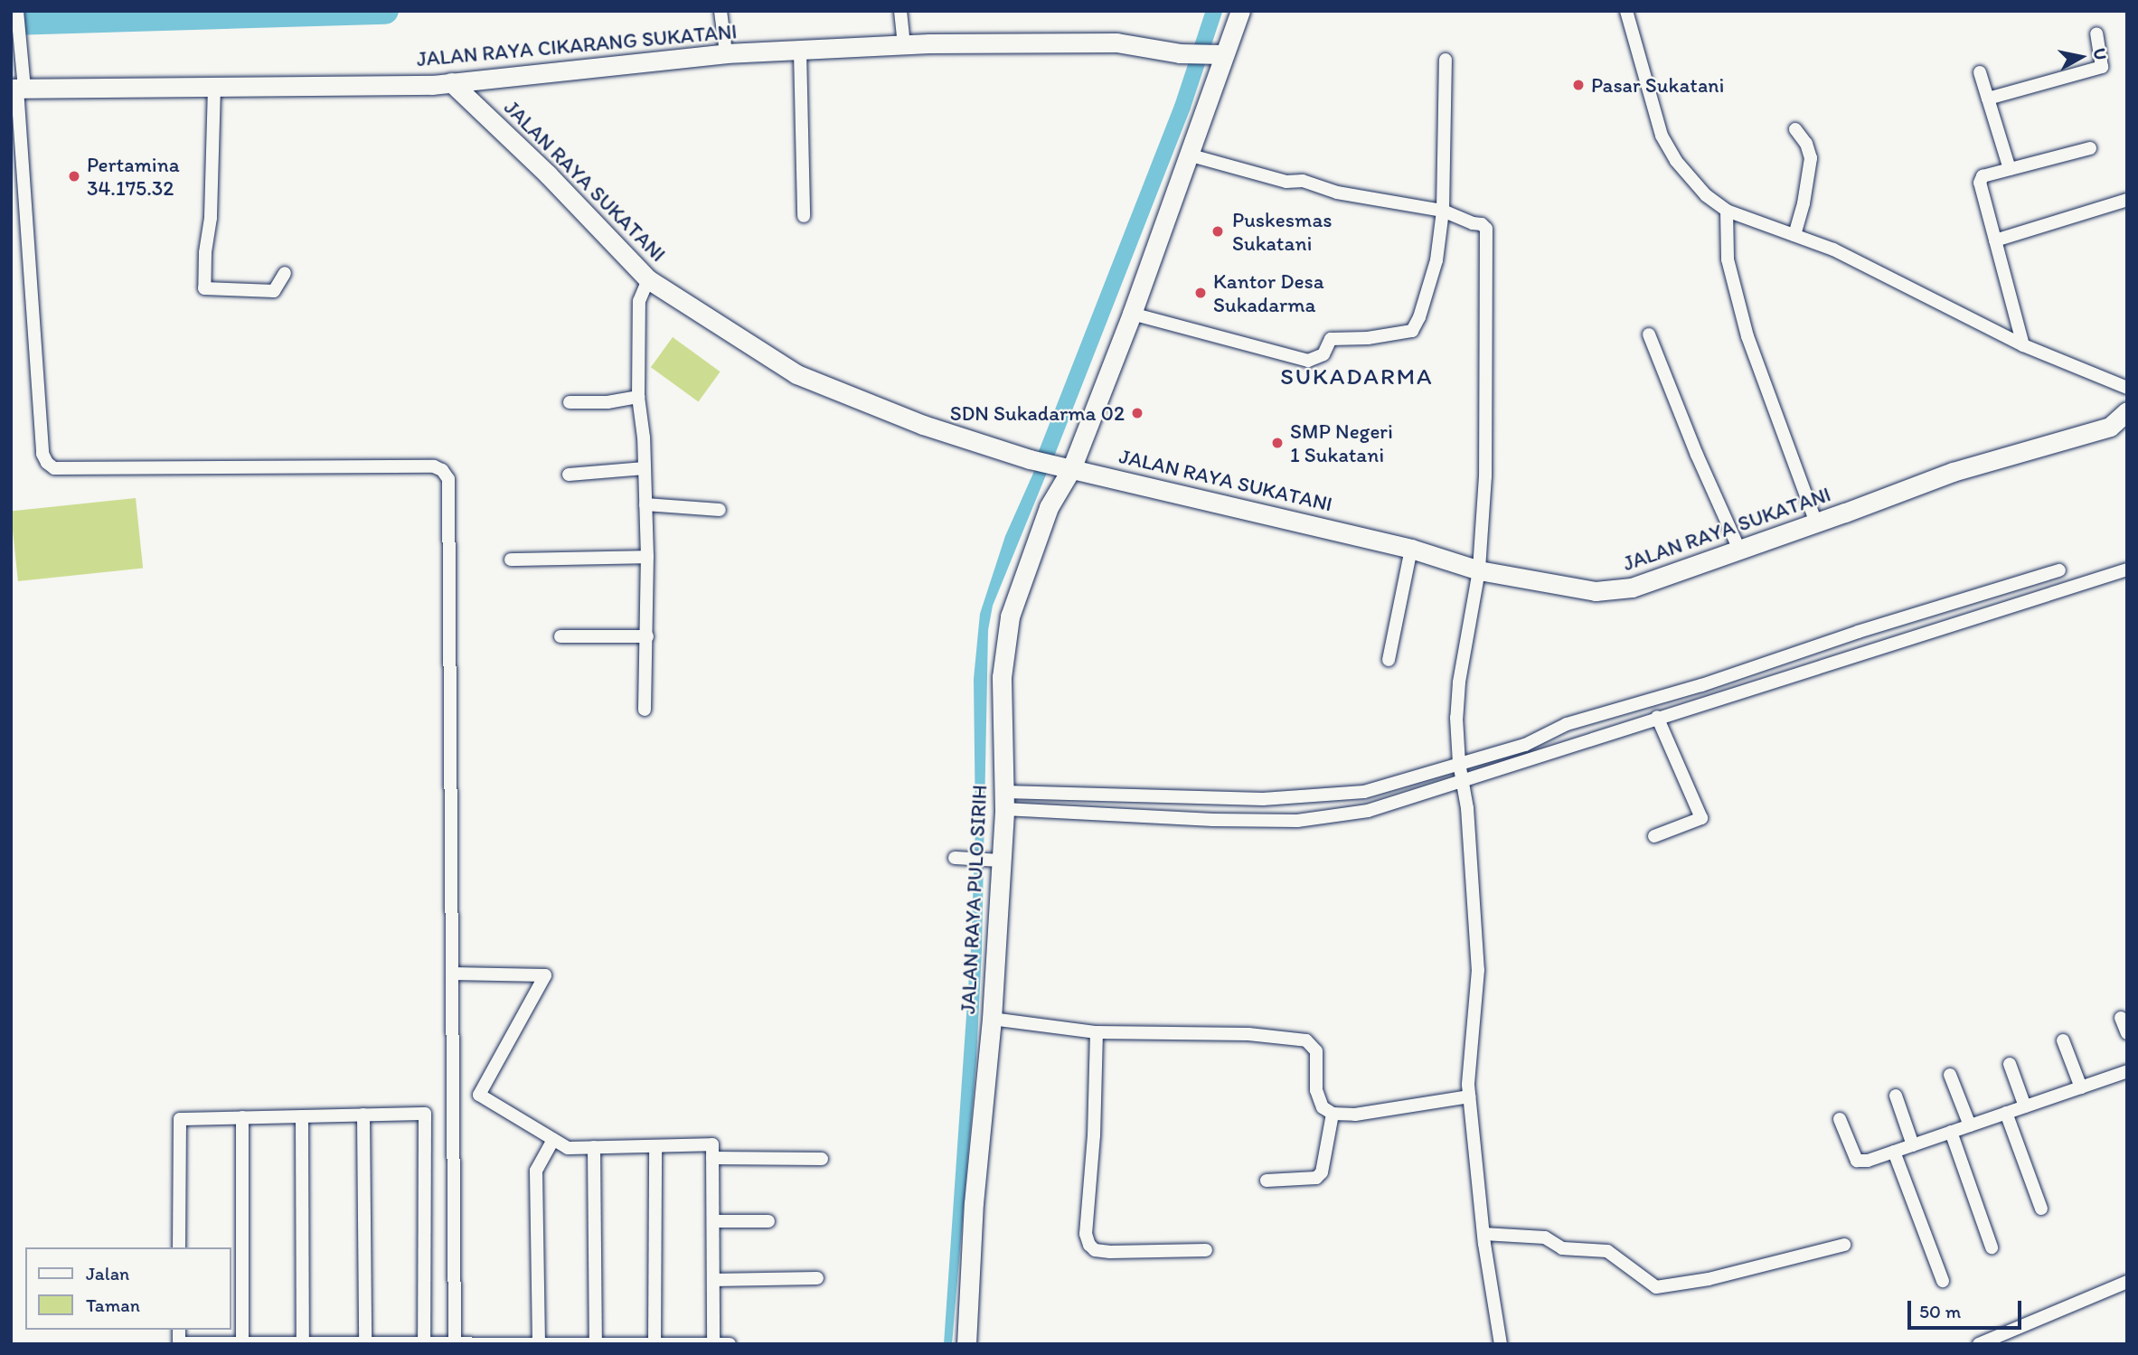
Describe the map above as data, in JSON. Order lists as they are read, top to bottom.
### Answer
{
  "streets": {
    "street": ["JALAN RAYA CIKARANG SUKATANI", "JALAN RAYA SUKATANI", "JALAN RAYA PULO SIRIH"]
  },
  "crossings": [
    ["JALAN RAYA CIKARANG SUKATANI", "JALAN RAYA SUKATANI"],
    ["JALAN RAYA SUKATANI", "JALAN RAYA PULO SIRIH"]
  ],
  "districts": ["SUKADARMA"],
  "places": [
    "Pasar Sukatani",
    "Pertamina 34.175.32",
    "Puskesmas Sukatani",
    "Kantor Desa Sukadarma",
    "SDN Sukadarma 02",
    "SMP Negeri 1 Sukatani"
  ],
  "legend": ["Jalan", "Taman"],
  "scale_bar": "50 m",
  "north": "right"
}
